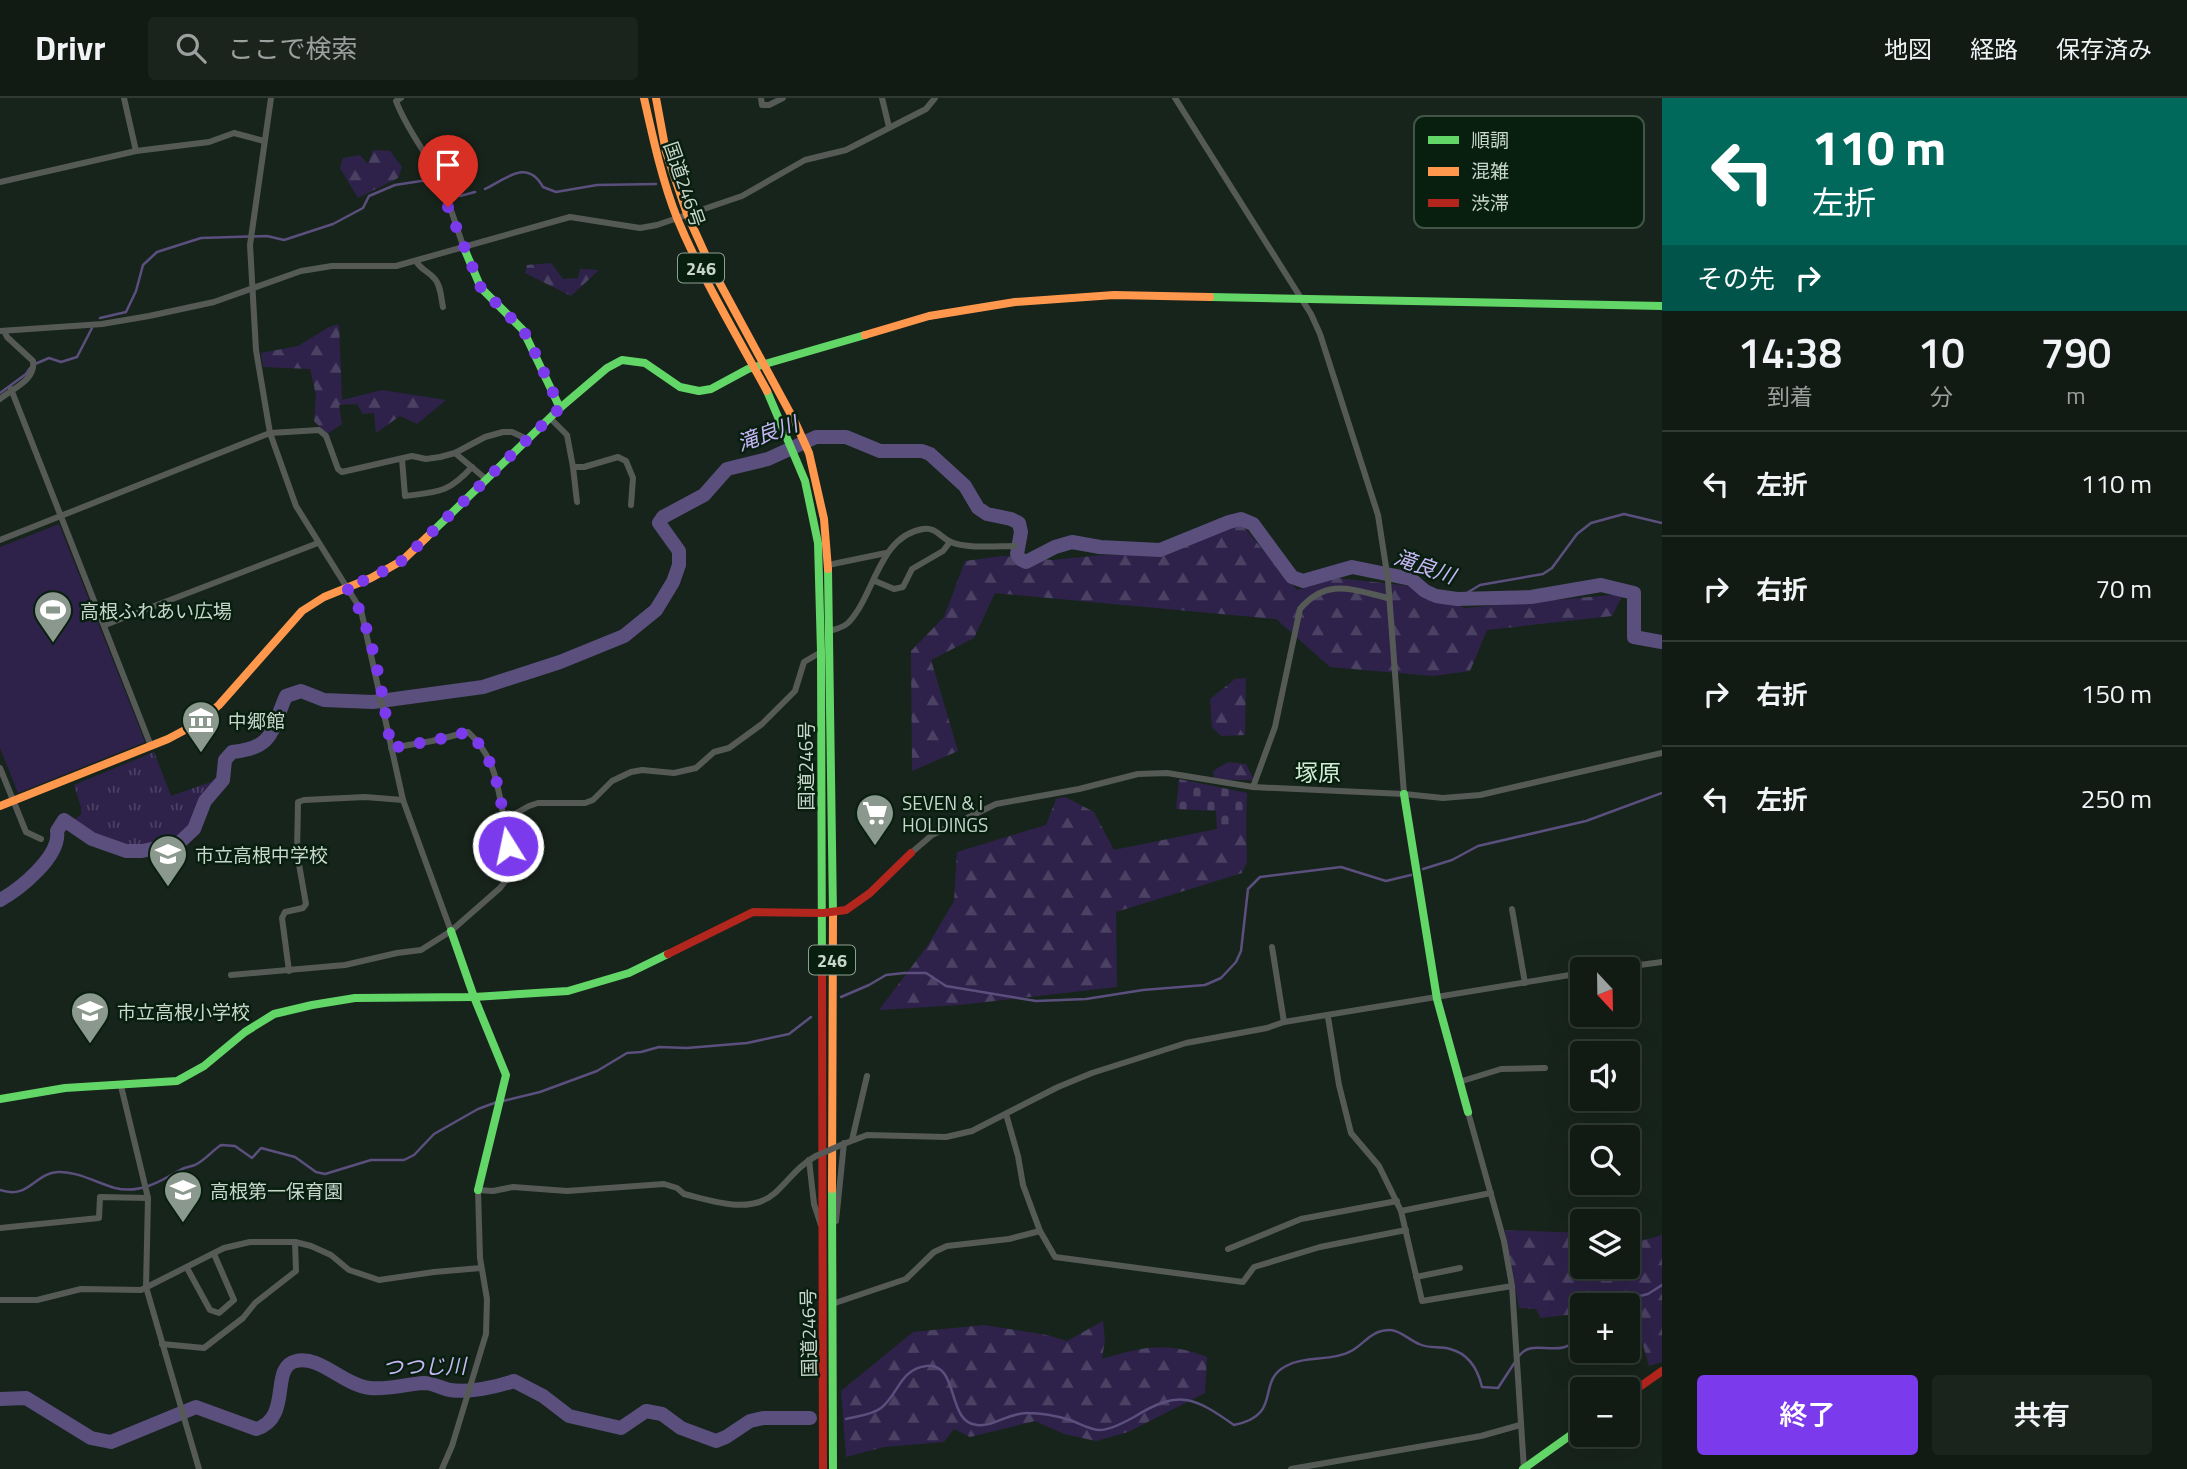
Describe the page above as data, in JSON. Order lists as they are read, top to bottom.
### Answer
{
  "streets": {
    "main road": ["国道246号", "246"]
  },
  "districts": ["塚原"],
  "water": ["滝良川", "つつじ川"],
  "places": {
    "sports": ["高根ふれあい広場"],
    "museum": ["中郷館"],
    "supermarket": ["SEVEN & i HOLDINGS"],
    "school or university": ["市立高根中学校", "市立高根小学校", "高根第一保育園"]
  },
  "legend": ["順調", "混雑", "渋滞"],
  "north": "bottom",
  "page": {
    "header": "Drivr",
    "search": "ここで検索",
    "nav": ["地図", "経路", "保存済み"],
    "turn": ["110 m", "左折"],
    "then": "その先",
    "eta": [
      "14:38",
      "到着",
      "10",
      "分",
      "790",
      "m"
    ],
    "list": [
      {
        "name": "左折",
        "value": "110 m"
      },
      {
        "name": "右折",
        "value": "70 m"
      },
      {
        "name": "右折",
        "value": "150 m"
      },
      {
        "name": "左折",
        "value": "250 m"
      }
    ],
    "map_buttons": ["+", "−"],
    "buttons": ["終了", "共有"]
  }
}
